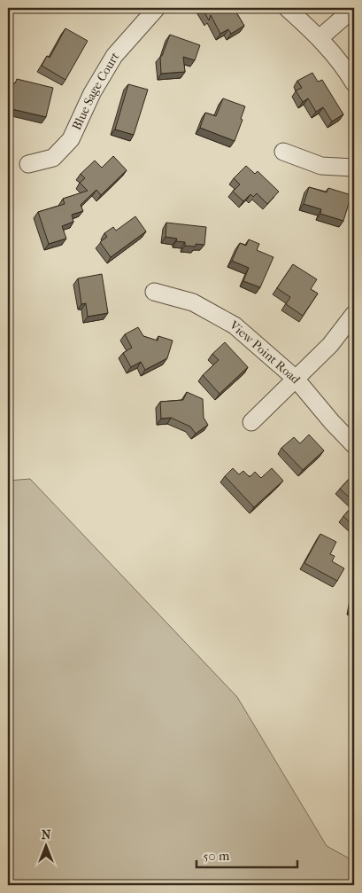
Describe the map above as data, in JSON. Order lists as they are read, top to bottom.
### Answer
{
  "streets": {
    "street": ["Blue Sage Court", "View Point Road"]
  },
  "scale_bar": "50 m",
  "north": "top"
}
